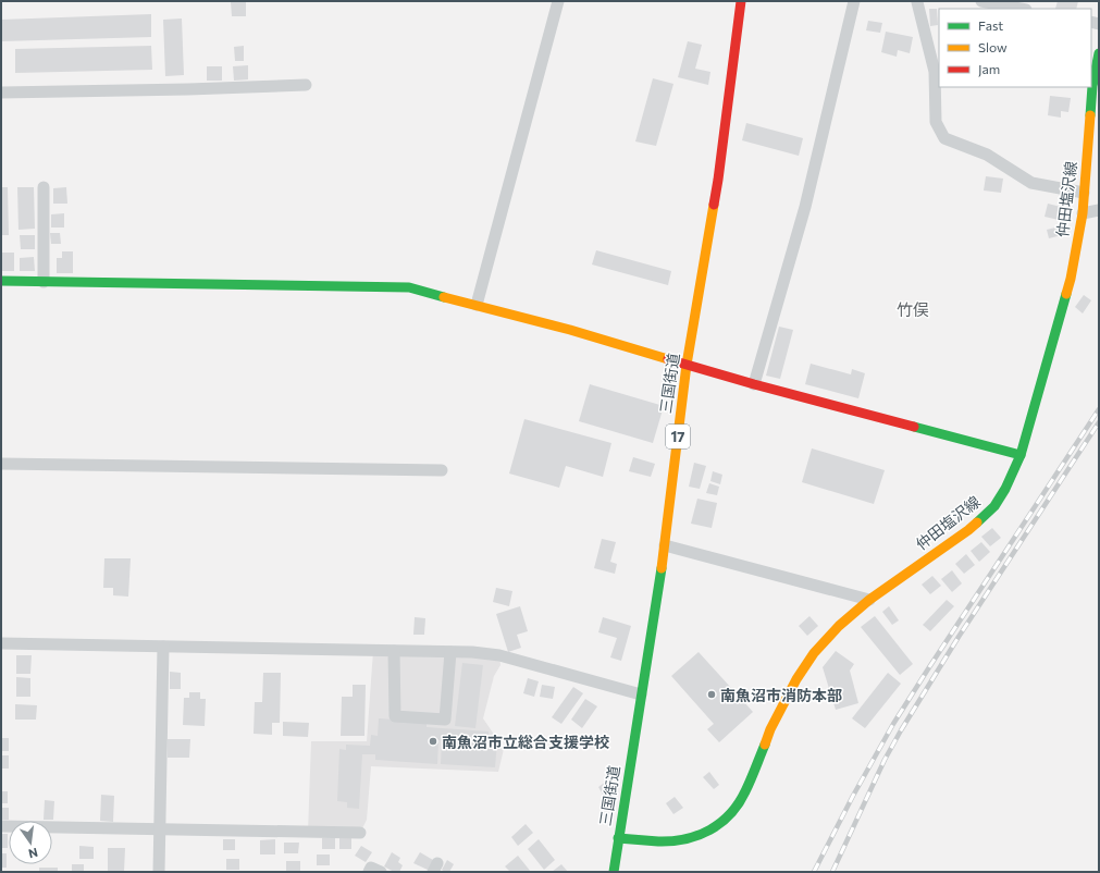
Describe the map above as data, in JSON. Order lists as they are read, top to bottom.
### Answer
{
  "streets": {
    "main road": ["仲田塩沢線", "三国街道", "17"]
  },
  "crossings": [
    ["仲田塩沢線", "三国街道"]
  ],
  "districts": ["竹俣"],
  "places": ["南魚沼市消防本部", "南魚沼市立総合支援学校"],
  "legend": ["Fast", "Slow", "Jam"],
  "north": "bottom"
}
